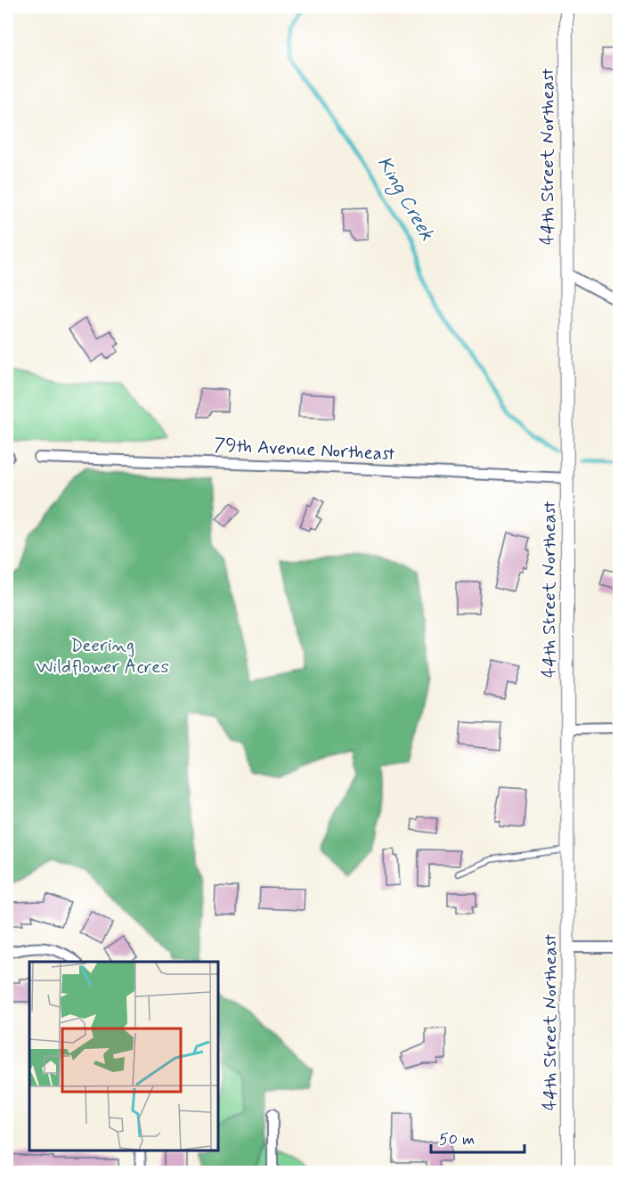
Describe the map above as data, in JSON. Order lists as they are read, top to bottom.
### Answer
{
  "streets": {
    "street": ["44th Street Northeast", "79th Avenue Northeast"]
  },
  "crossings": [
    ["44th Street Northeast", "79th Avenue Northeast"]
  ],
  "water": ["King Creek"],
  "parks": ["Deering Wildflower Acres"],
  "scale_bar": "50 m"
}
